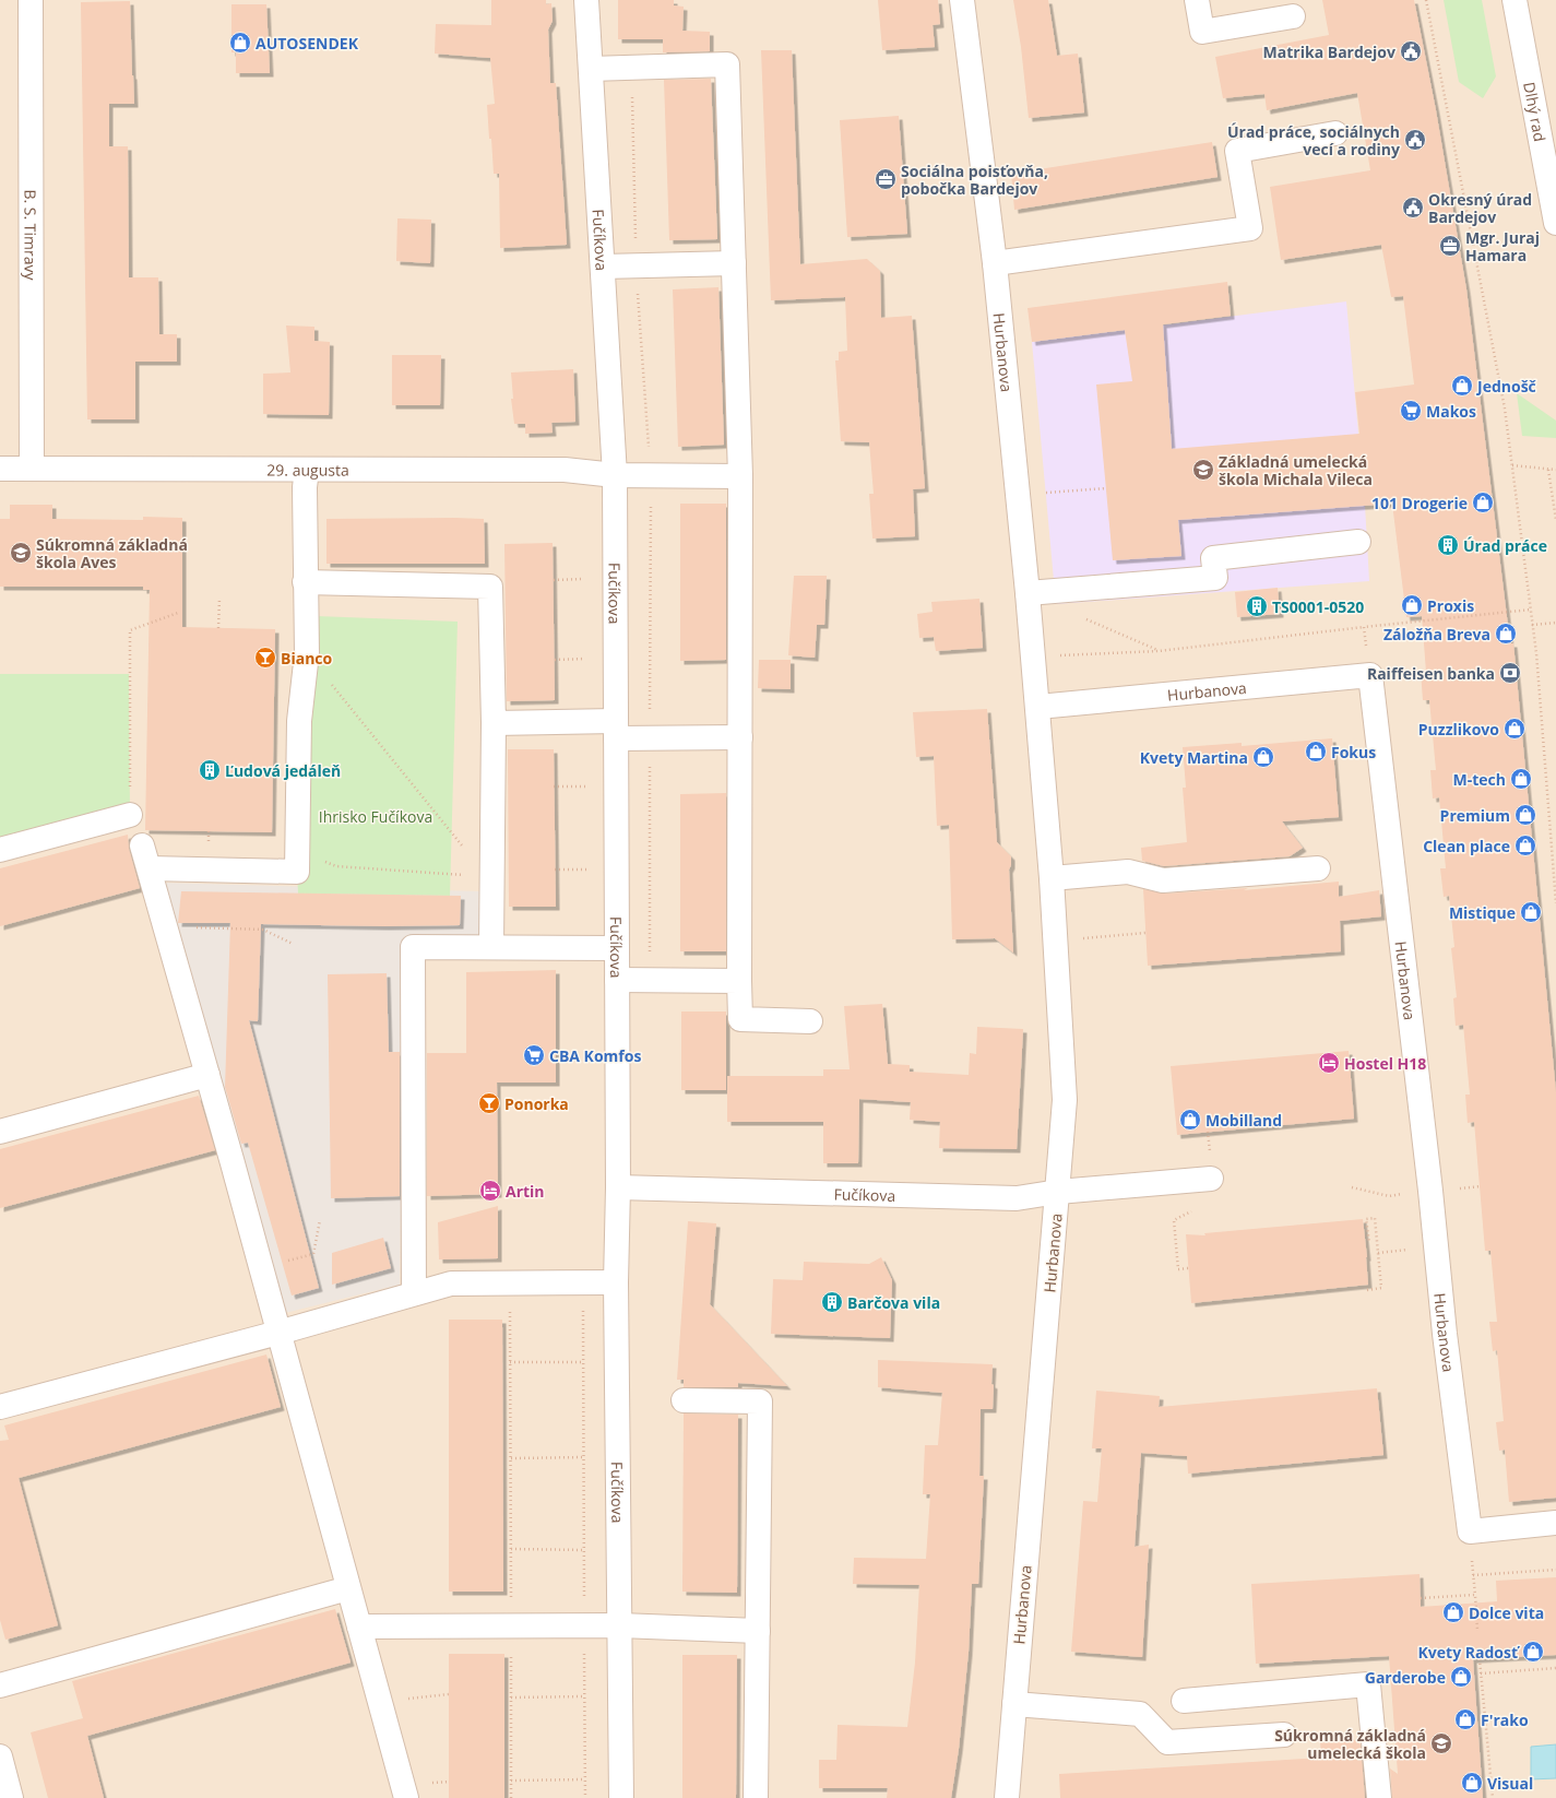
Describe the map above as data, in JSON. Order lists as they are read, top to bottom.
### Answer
{
  "streets": {
    "street": [
      "Dlhý rad",
      "B. S. Timravy",
      "Fučíkova",
      "Hurbanova",
      "29. augusta"
    ]
  },
  "crossings": [
    ["B. S. Timravy", "29. augusta"],
    ["Fučíkova", "Hurbanova"],
    ["Fučíkova", "29. augusta"]
  ],
  "parks": ["Ihrisko Fučíkova"],
  "places": {
    "shop": [
      "AUTOSENDEK",
      "Jednošč",
      "101 Drogerie",
      "Proxis",
      "Záložňa Breva",
      "Puzzlikovo",
      "Fokus",
      "Kvety Martina",
      "M-tech",
      "Premium",
      "Clean place",
      "Mistique",
      "Mobilland",
      "Dolce vita",
      "Kvety Radosť",
      "Garderobe",
      "F'rako",
      "Visual"
    ],
    "public building": ["Matrika Bardejov", "Úrad práce, sociálnych vecí a rodiny", "Okresný úrad Bardejov"],
    "office": ["Sociálna poisťovňa, pobočka Bardejov", "Mgr. Juraj Hamara"],
    "supermarket": ["Makos", "CBA Komfos"],
    "school or university": ["Základná umelecká škola Michala Vileca", "Súkromná základná škola Aves", "Súkromná základná umelecká škola"],
    "building": [
      "Úrad práce",
      "TS0001-0520",
      "Ľudová jedáleň",
      "Barčova vila"
    ],
    "bar": ["Bianco", "Ponorka"],
    "bank": ["Raiffeisen banka"],
    "hotel": ["Hostel H18", "Artin"]
  }
}
